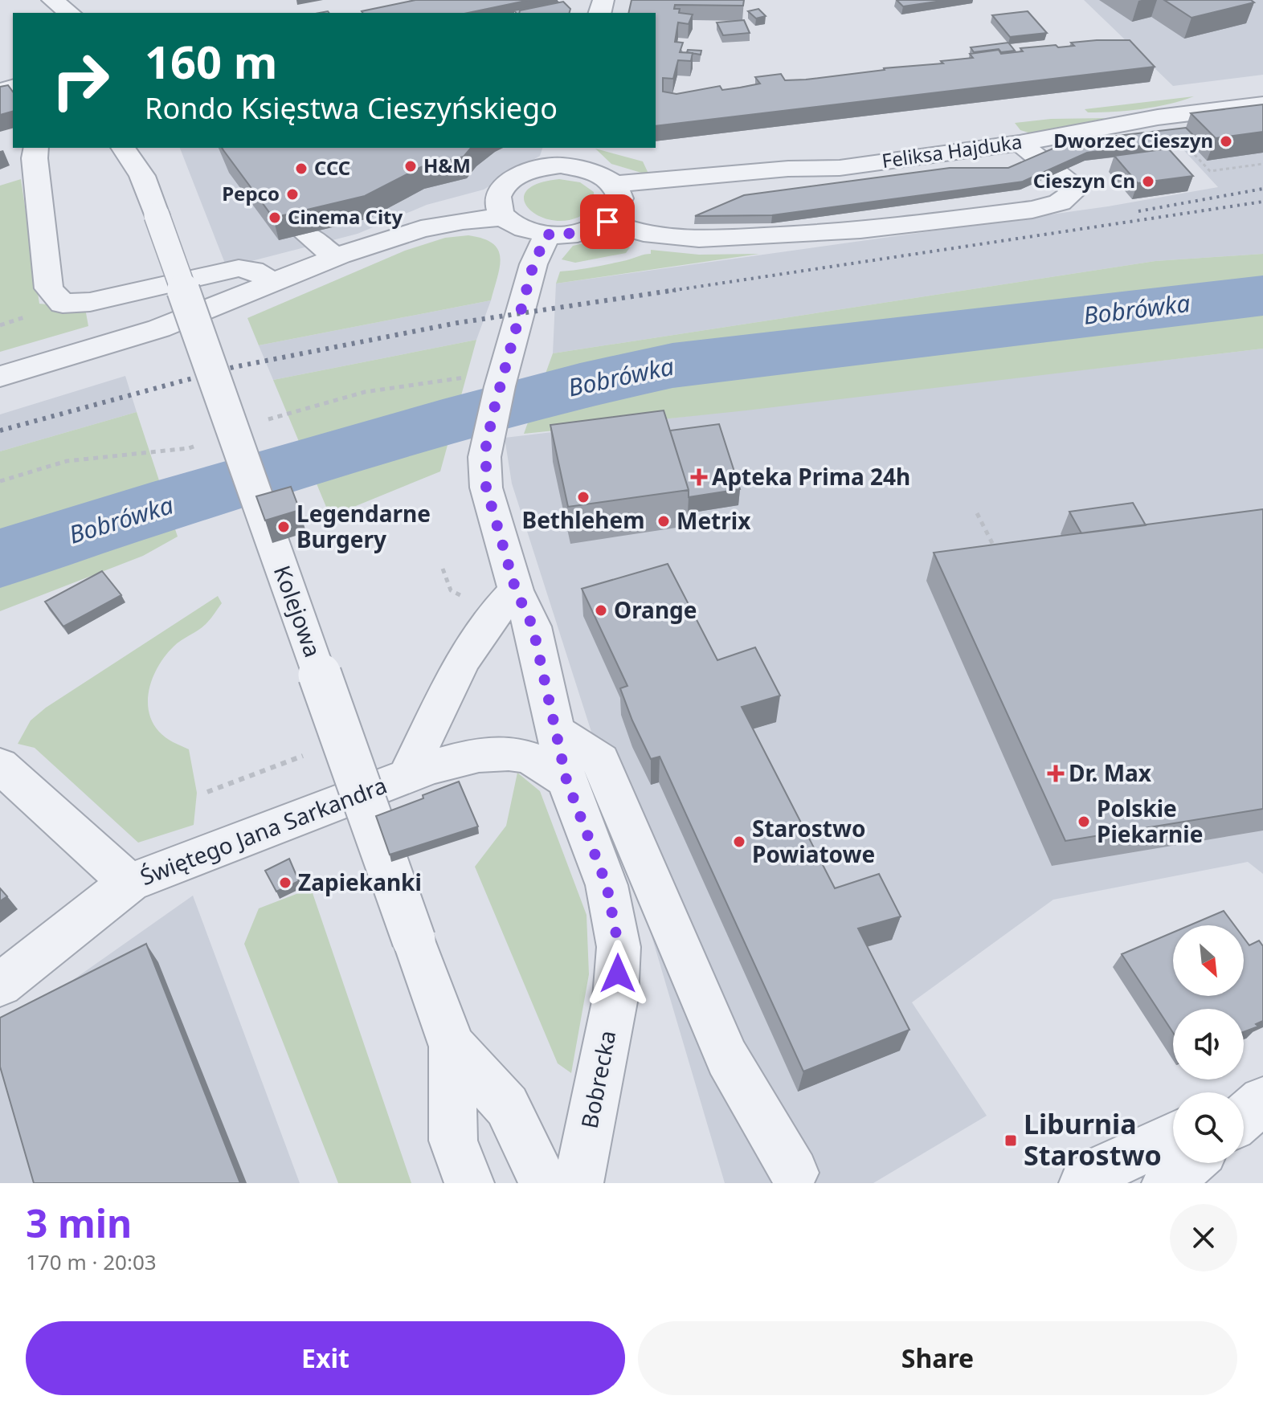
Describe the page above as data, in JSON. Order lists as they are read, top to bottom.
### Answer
{
  "streets": {
    "street": [
      "Feliksa Hajduka",
      "Kolejowa",
      "Świętego Jana Sarkandra",
      "Bobrecka"
    ]
  },
  "crossings": [
    ["Feliksa Hajduka", "Bobrecka"],
    ["Świętego Jana Sarkandra", "Bobrecka"]
  ],
  "water": ["Bobrówka"],
  "places": {
    "other": [
      "Dworzec Cieszyn",
      "H&M",
      "CCC",
      "Cieszyn Cn",
      "Pepco",
      "Cinema City",
      "Bethlehem",
      "Metrix",
      "Legendarne Burgery",
      "Orange",
      "Polskie Piekarnie",
      "Starostwo Powiatowe",
      "Zapiekanki"
    ],
    "health": ["Apteka Prima 24h", "Dr. Max"],
    "transit": ["Liburnia Starostwo"]
  },
  "north": "bottom right",
  "page": {
    "turn": ["160 m", "Rondo Księstwa Cieszyńskiego"],
    "heading": ["3 min", "170 m · 20:03"],
    "buttons": ["Exit", "Share"]
  }
}
